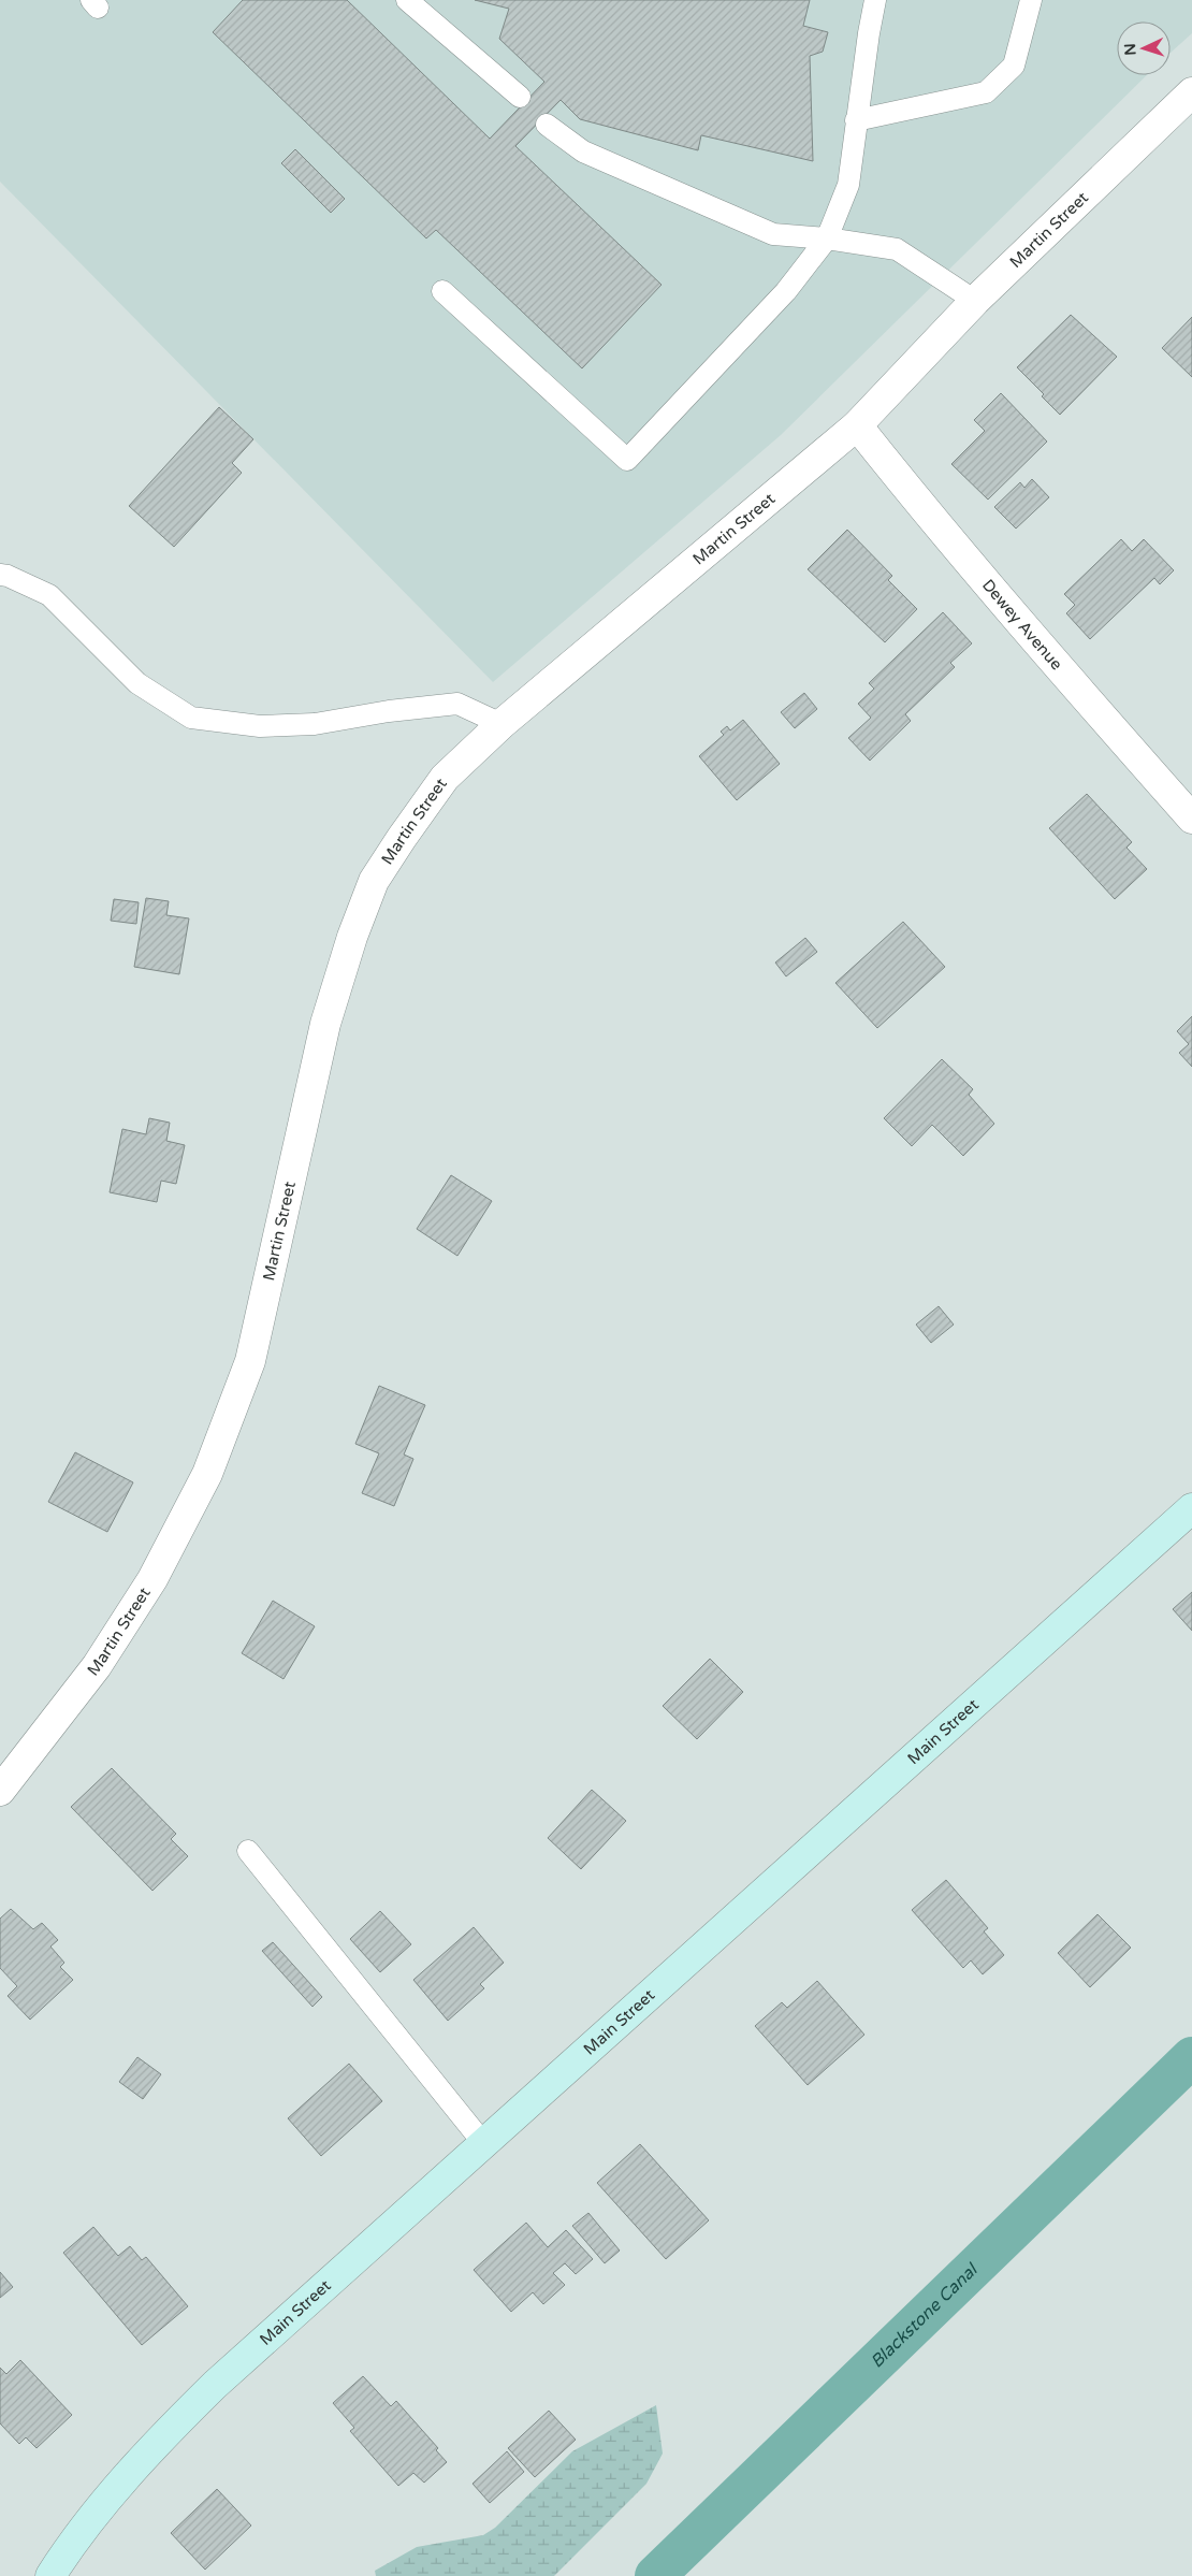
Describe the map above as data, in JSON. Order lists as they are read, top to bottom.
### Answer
{
  "streets": {
    "main road": ["Main Street"],
    "street": ["Martin Street", "Dewey Avenue"]
  },
  "crossings": [
    ["Martin Street", "Dewey Avenue"]
  ],
  "water": ["Blackstone Canal"],
  "north": "left"
}
